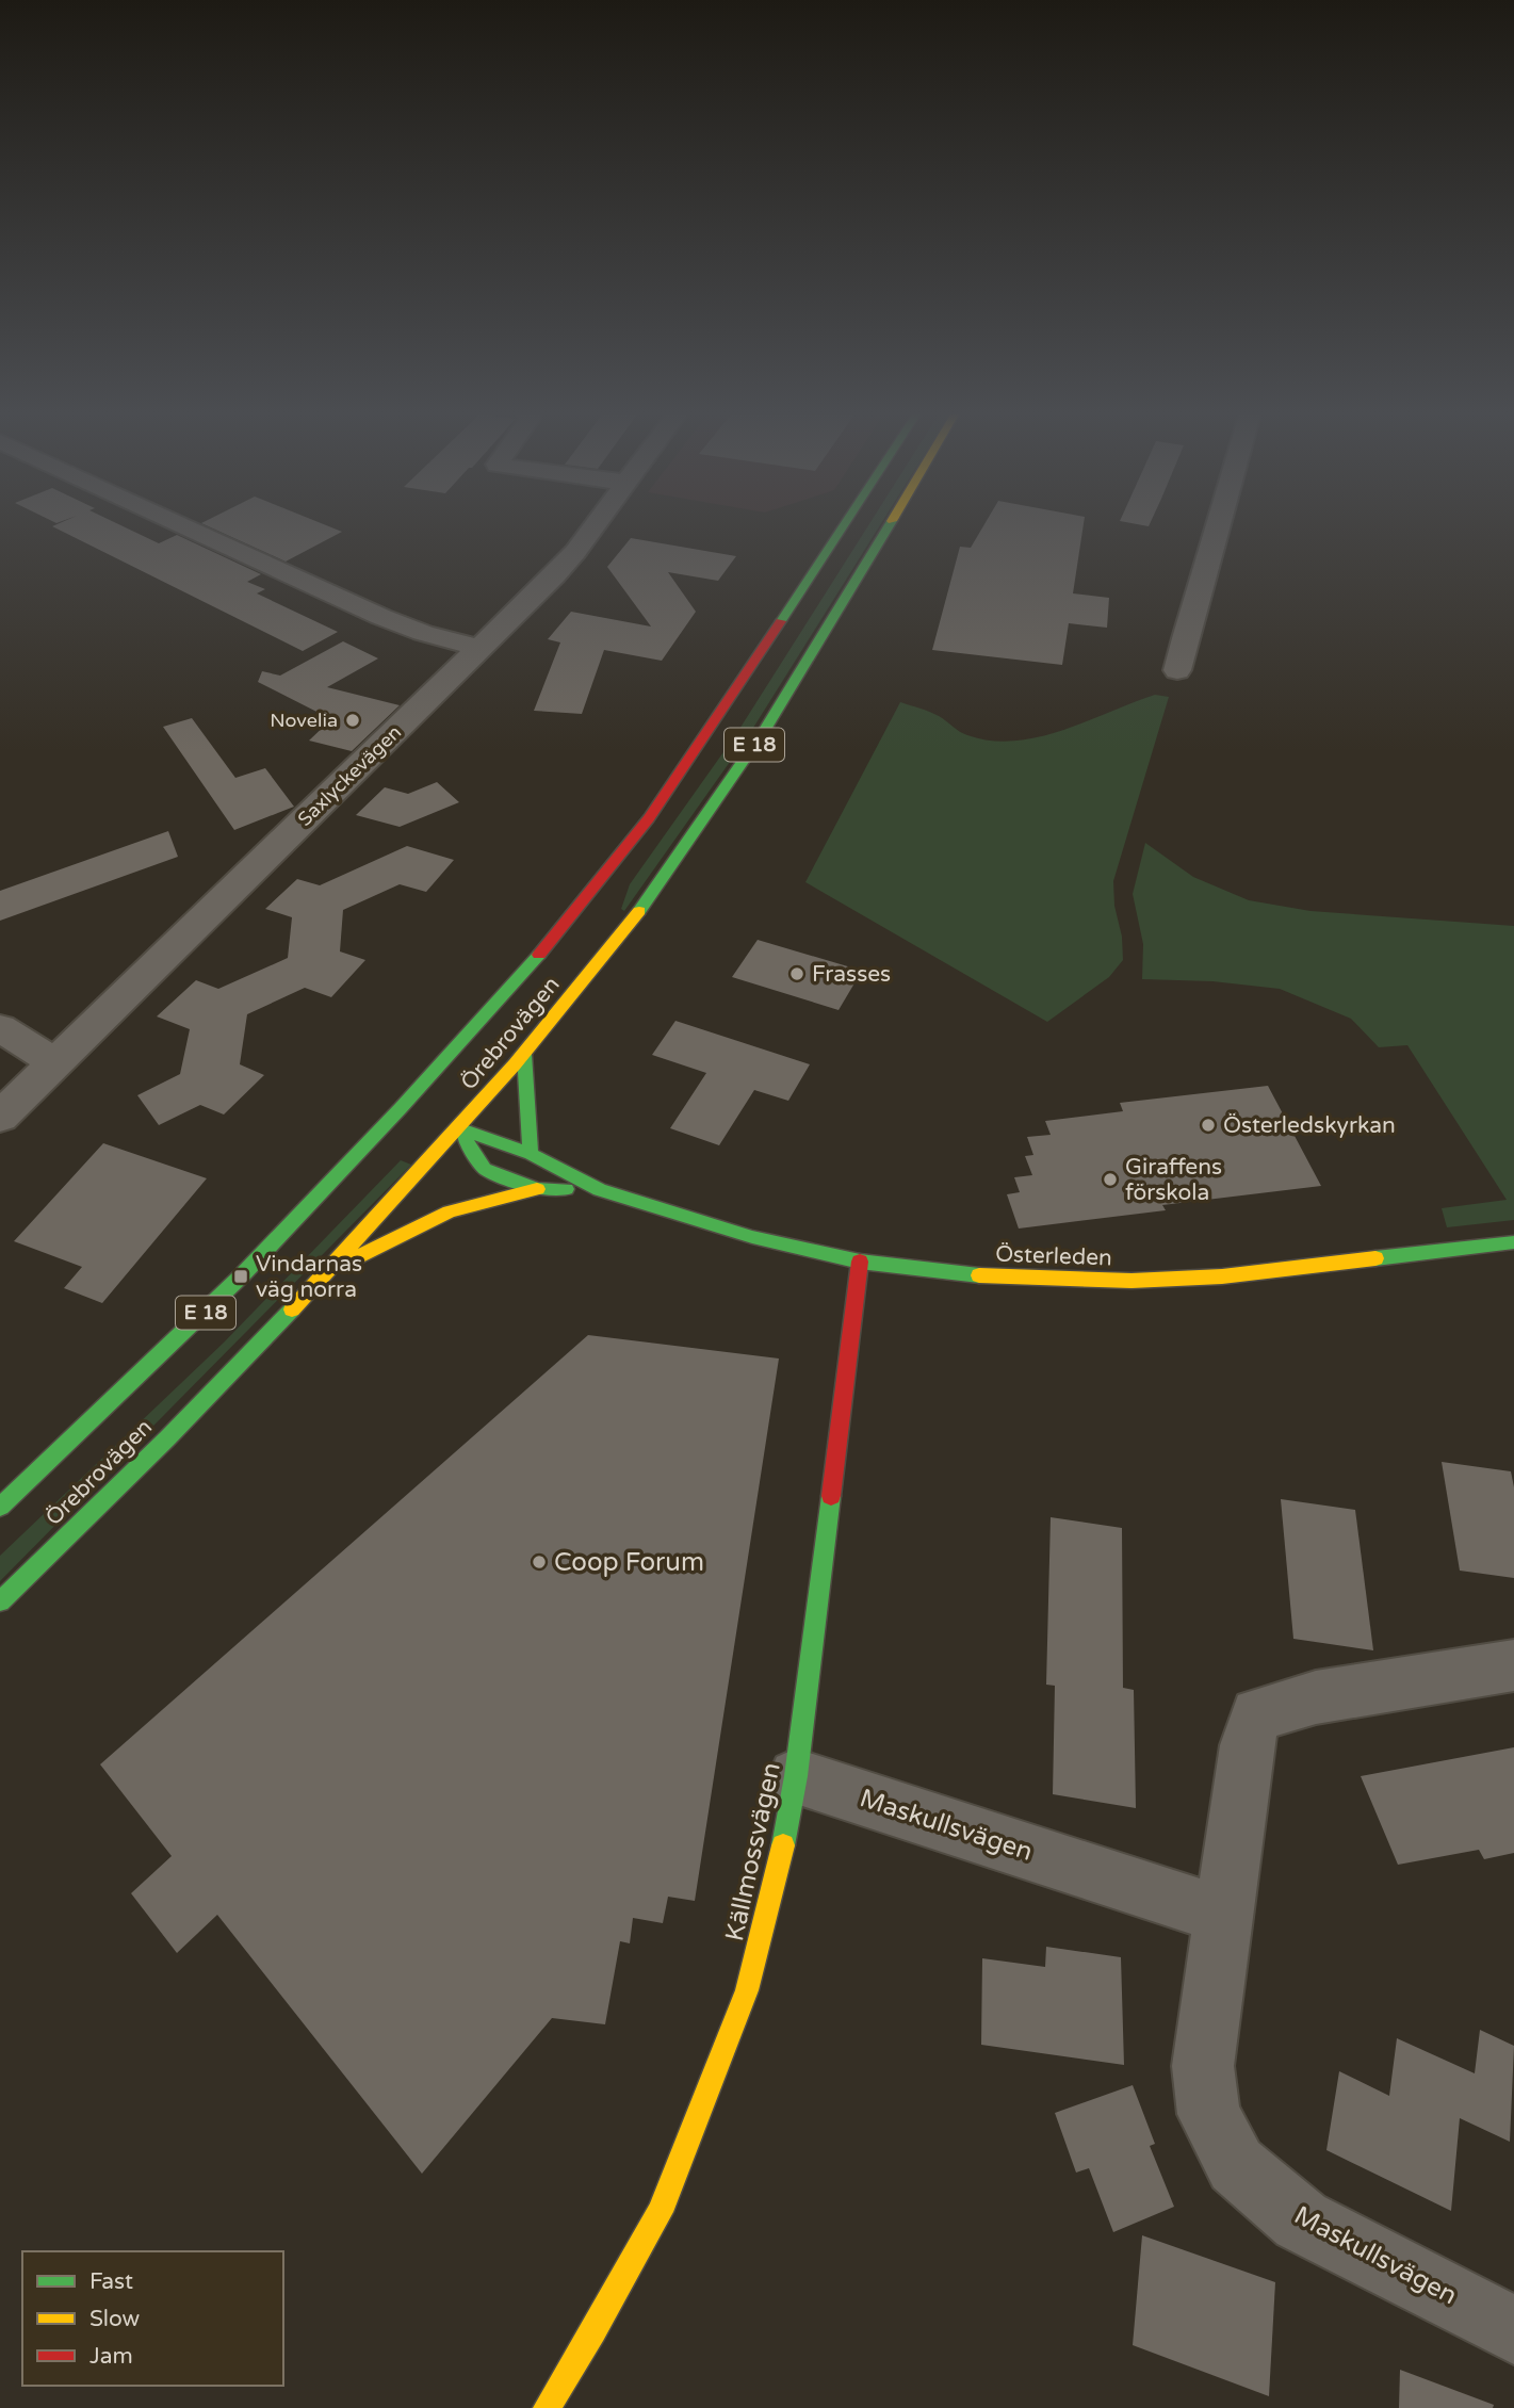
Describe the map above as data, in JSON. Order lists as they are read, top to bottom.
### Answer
{
  "streets": {
    "main road": [
      "E 18",
      "Örebrovägen",
      "Österleden",
      "Källmossvägen"
    ],
    "street": ["Saxlyckevägen", "Maskullsvägen"]
  },
  "crossings": [
    ["Örebrovägen", "Österleden"],
    ["Österleden", "Källmossvägen"],
    ["Maskullsvägen", "Källmossvägen"]
  ],
  "places": {
    "other": [
      "Novelia",
      "Frasses",
      "Österledskyrkan",
      "Giraffens förskola",
      "Coop Forum"
    ],
    "transit": ["Vindarnas väg norra"]
  },
  "legend": ["Fast", "Slow", "Jam"]
}
